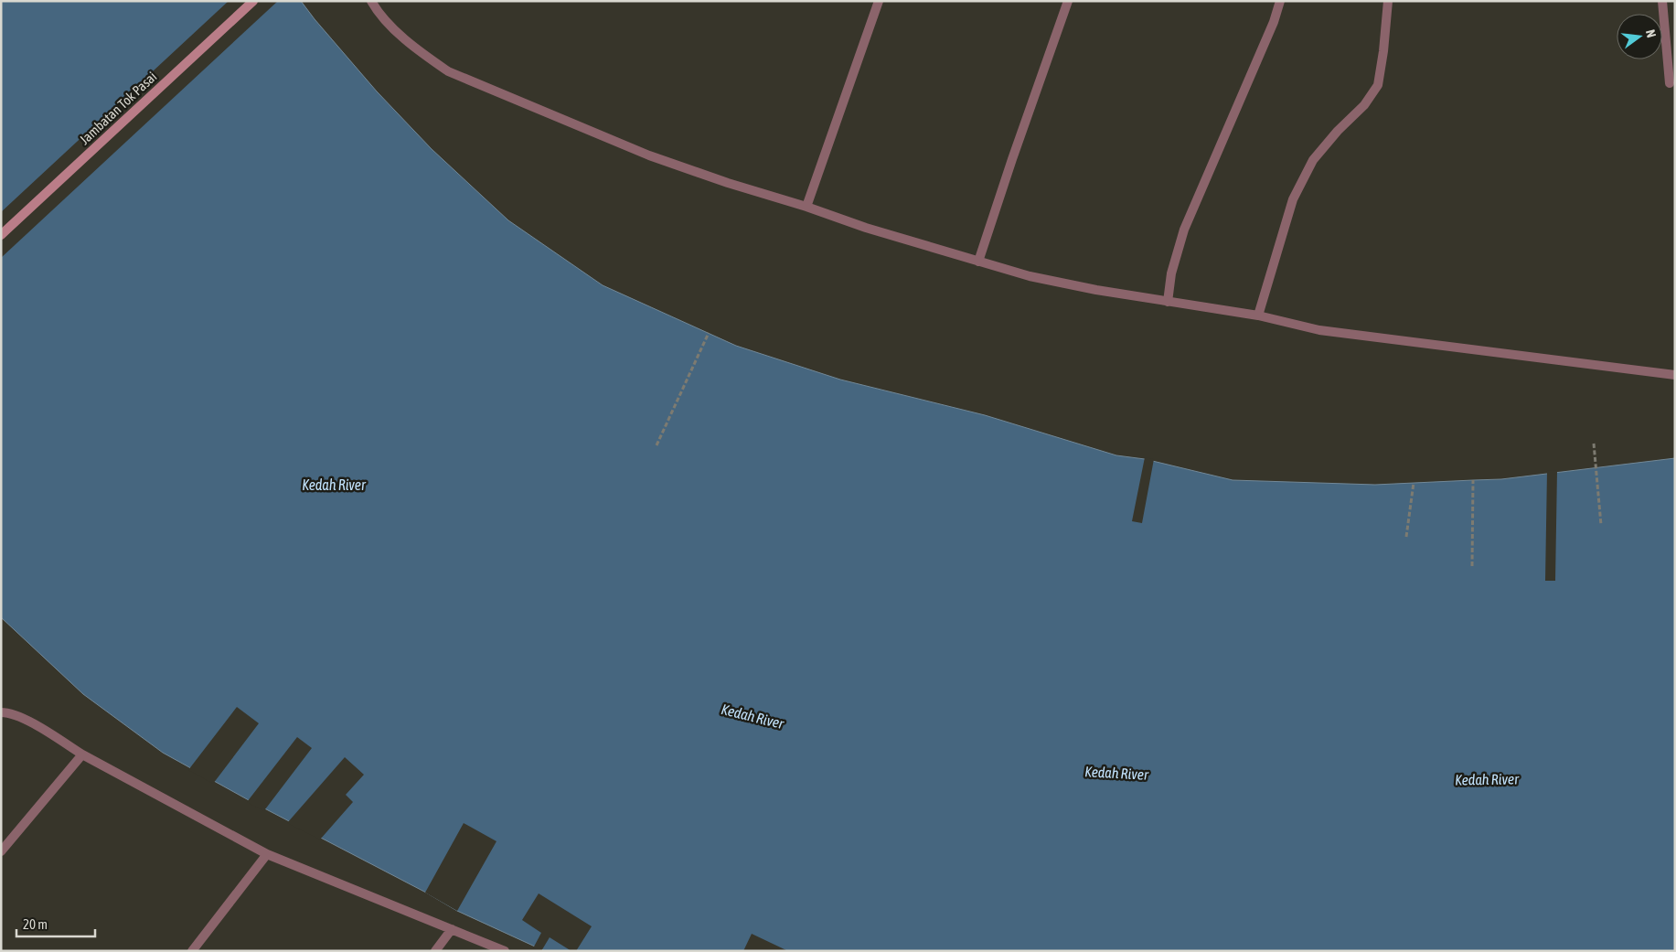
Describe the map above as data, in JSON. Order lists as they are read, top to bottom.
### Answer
{
  "streets": {
    "main road": ["Jambatan Tok Pasai"]
  },
  "water": ["Kedah River"],
  "scale_bar": "20 m",
  "north": "right"
}
